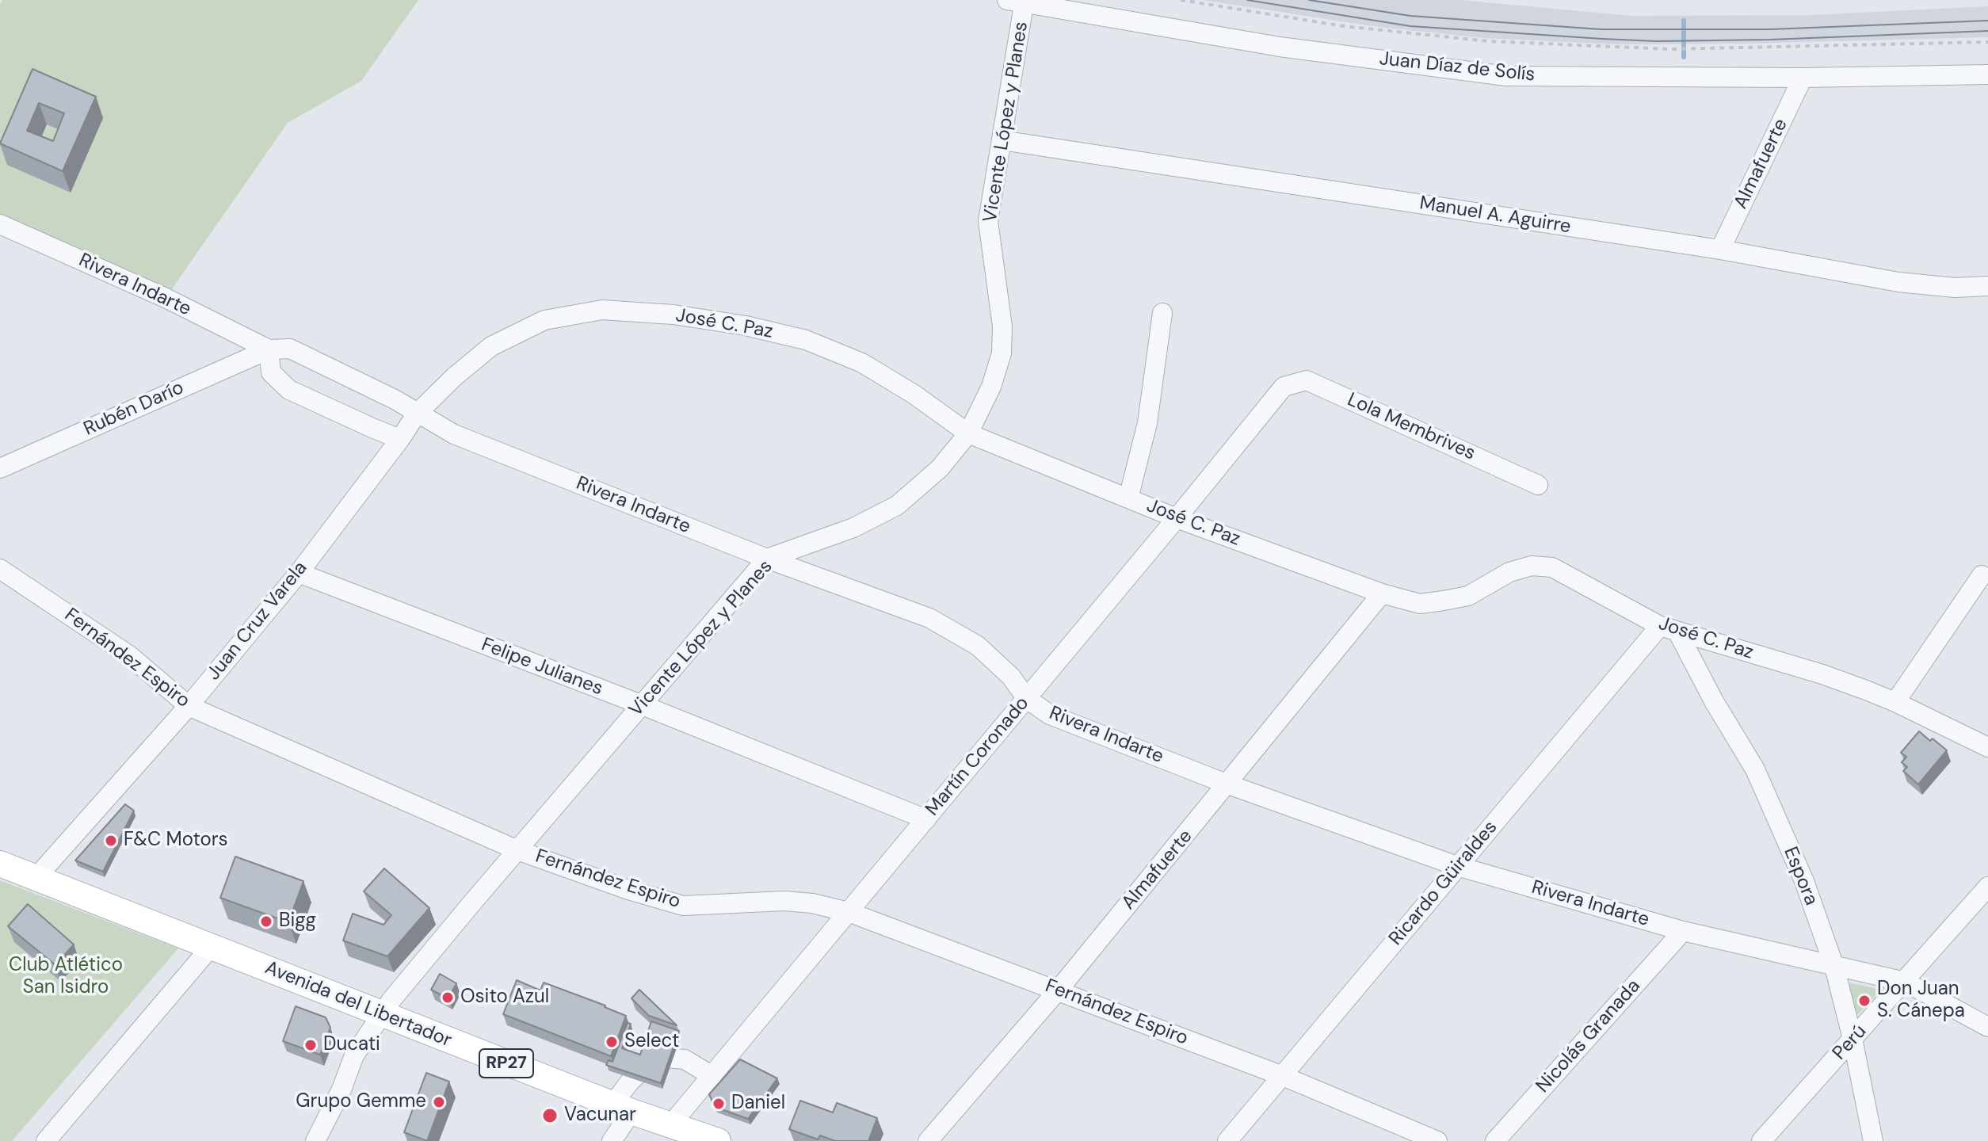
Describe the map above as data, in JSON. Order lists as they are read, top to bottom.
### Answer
{
  "streets": {
    "main road": ["Avenida del Libertador", "RP27"],
    "street": [
      "Juan Díaz de Solís",
      "Vicente López y Planes",
      "Almafuerte",
      "Manuel A. Aguirre",
      "Rivera Indarte",
      "José C. Paz",
      "Rubén Darío",
      "Lola Membrives",
      "Juan Cruz Varela",
      "Fernández Espiro",
      "Felipe Julianes",
      "Martín Coronado",
      "Espora",
      "Ricardo Güiraldes",
      "Nicolás Granada",
      "Perú"
    ]
  },
  "crossings": [
    ["Juan Díaz de Solís", "Vicente López y Planes"],
    ["Juan Díaz de Solís", "Almafuerte"],
    ["Vicente López y Planes", "Manuel A. Aguirre"],
    ["Vicente López y Planes", "Rivera Indarte"],
    ["Vicente López y Planes", "José C. Paz"],
    ["Vicente López y Planes", "Fernández Espiro"],
    ["Vicente López y Planes", "Felipe Julianes"],
    ["Vicente López y Planes", "Avenida del Libertador"],
    ["Almafuerte", "Manuel A. Aguirre"],
    ["Almafuerte", "Rivera Indarte"],
    ["Almafuerte", "José C. Paz"],
    ["Almafuerte", "Fernández Espiro"],
    ["Rivera Indarte", "José C. Paz"],
    ["Rivera Indarte", "Rubén Darío"],
    ["Rivera Indarte", "Juan Cruz Varela"],
    ["Rivera Indarte", "Martín Coronado"],
    ["Rivera Indarte", "Espora"],
    ["Rivera Indarte", "Ricardo Güiraldes"],
    ["Rivera Indarte", "Nicolás Granada"],
    ["Rivera Indarte", "Perú"],
    ["José C. Paz", "Juan Cruz Varela"],
    ["José C. Paz", "Martín Coronado"],
    ["José C. Paz", "Espora"],
    ["José C. Paz", "Ricardo Güiraldes"],
    ["Lola Membrives", "Martín Coronado"],
    ["Juan Cruz Varela", "Fernández Espiro"],
    ["Juan Cruz Varela", "Felipe Julianes"],
    ["Juan Cruz Varela", "Avenida del Libertador"],
    ["Fernández Espiro", "Martín Coronado"],
    ["Fernández Espiro", "Ricardo Güiraldes"],
    ["Felipe Julianes", "Martín Coronado"],
    ["Martín Coronado", "Avenida del Libertador"],
    ["Espora", "Ricardo Güiraldes"],
    ["Espora", "Perú"]
  ],
  "parks": ["Club Atlético San Isidro"],
  "places": [
    "F&C Motors",
    "Bigg",
    "Osito Azul",
    "Don Juan S. Cánepa",
    "Select",
    "Ducati",
    "Grupo Gemme",
    "Daniel",
    "Vacunar"
  ]
}
